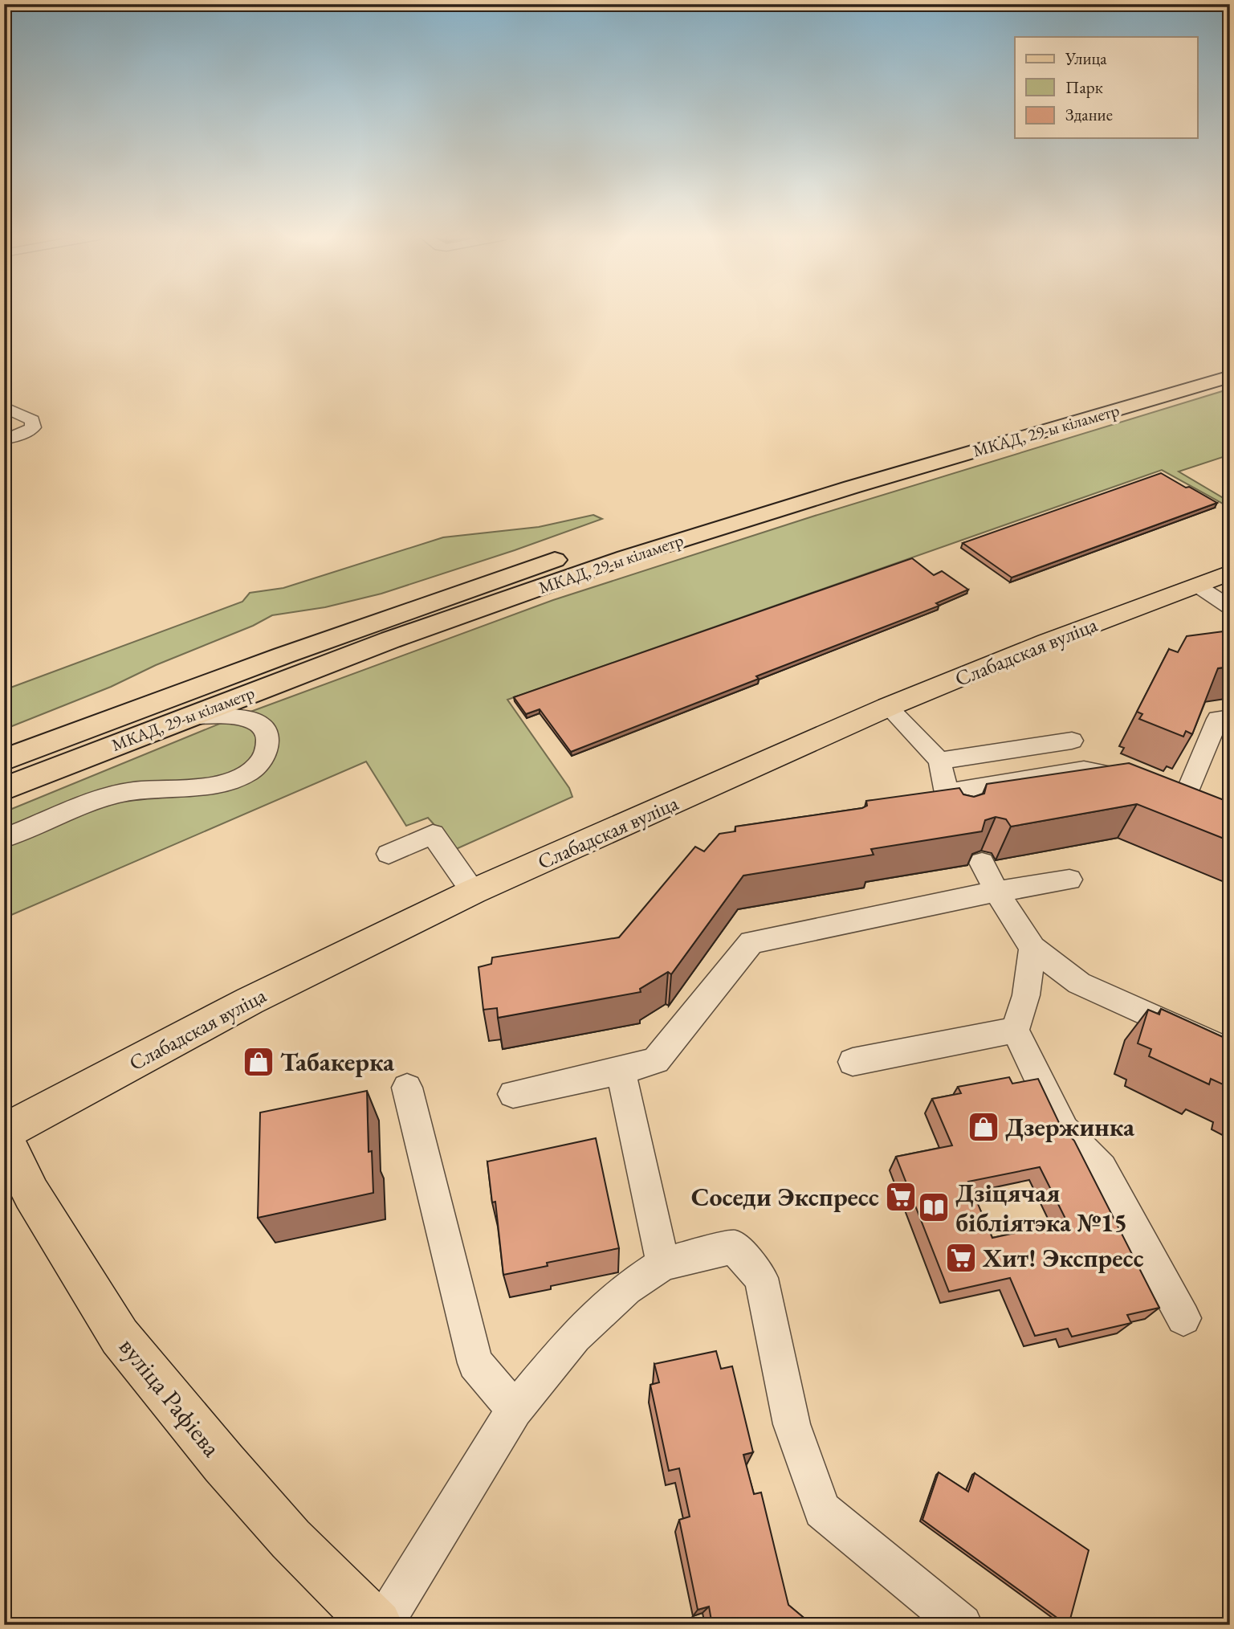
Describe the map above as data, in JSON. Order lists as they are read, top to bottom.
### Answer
{
  "streets": {
    "highway": ["МКАД, 29-ы кіламетр"],
    "main road": ["Слабадская вуліца", "вуліца Рафіева"]
  },
  "places": {
    "shop": ["Табакерка", "Дзержинка"],
    "supermarket": ["Соседи Экспресс", "Хит! Экспресс"],
    "library": ["Дзіцячая бібліятэка №15"]
  },
  "legend": ["Улица", "Парк", "Здание"]
}
